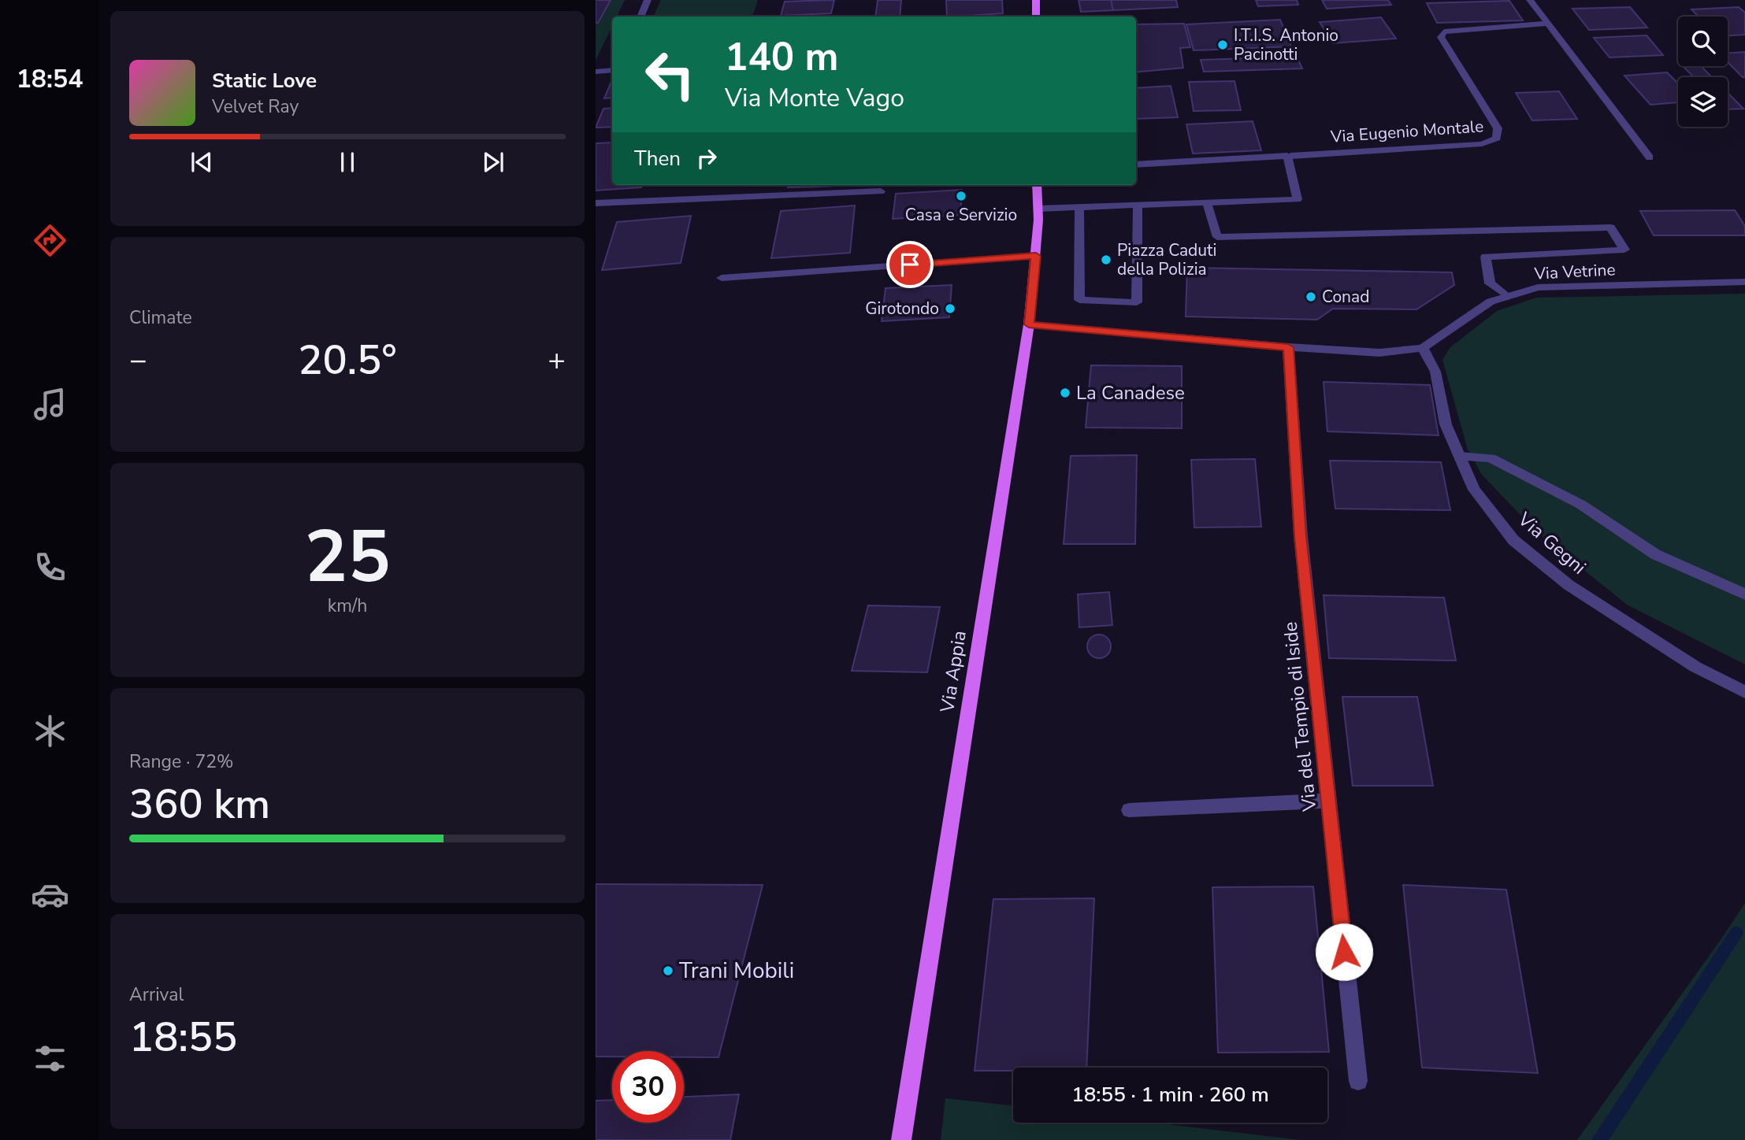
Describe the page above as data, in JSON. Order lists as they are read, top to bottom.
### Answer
{
  "streets": {
    "main road": ["Via Appia"],
    "street": [
      "Via Eugenio Montale",
      "Via Vetrine",
      "Via Gegni",
      "Via del Tempio di Iside"
    ]
  },
  "crossings": [
    ["Via Vetrine", "Via Gegni"]
  ],
  "places": [
    "I.T.I.S. Antonio Pacinotti",
    "Casa e Servizio",
    "Piazza Caduti della Polizia",
    "Conad",
    "Girotondo",
    "La Canadese",
    "Trani Mobili"
  ],
  "page": {
    "tabs": "18:54",
    "turn": ["140 m", "Via Monte Vago"],
    "song": ["Static Love", "Velvet Ray"],
    "then": "Then",
    "tile": [
      "Climate",
      ["25", "km/h"],
      ["Range · 72%", "360 km"],
      ["Arrival", "18:55"]
    ],
    "heat": ["−", "20.5°", "+"],
    "limit": "30",
    "trip": "18:55 · 1 min · 260 m"
  }
}
